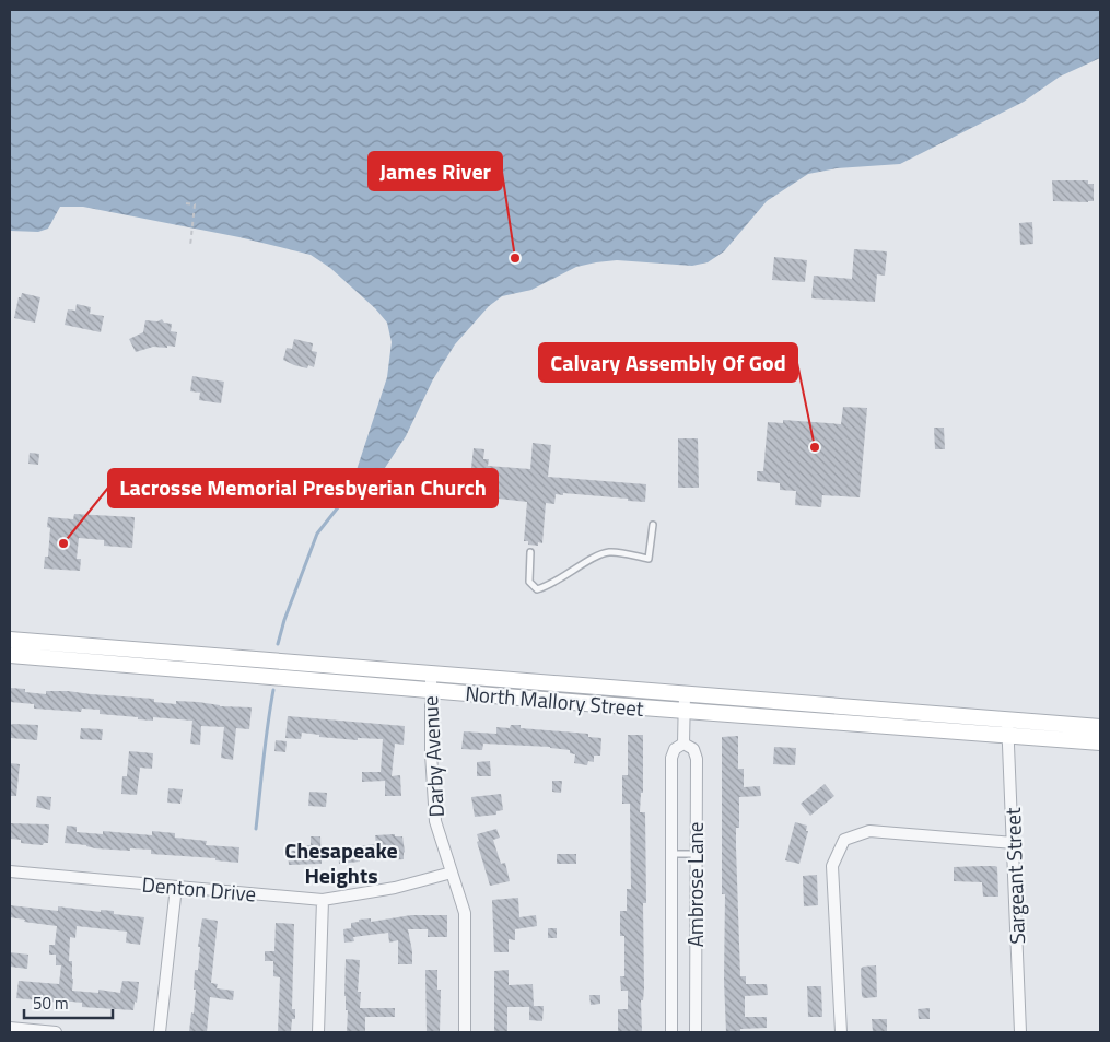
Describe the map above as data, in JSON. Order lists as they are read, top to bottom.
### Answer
{
  "streets": {
    "main road": ["North Mallory Street"],
    "street": [
      "Darby Avenue",
      "Sargeant Street",
      "Ambrose Lane",
      "Denton Drive"
    ]
  },
  "crossings": [
    ["North Mallory Street", "Darby Avenue"],
    ["North Mallory Street", "Sargeant Street"],
    ["North Mallory Street", "Ambrose Lane"],
    ["Darby Avenue", "Denton Drive"]
  ],
  "districts": ["Chesapeake Heights"],
  "places": ["James River", "Calvary Assembly Of God", "Lacrosse Memorial Presbyerian Church"],
  "scale_bar": "50 m"
}
